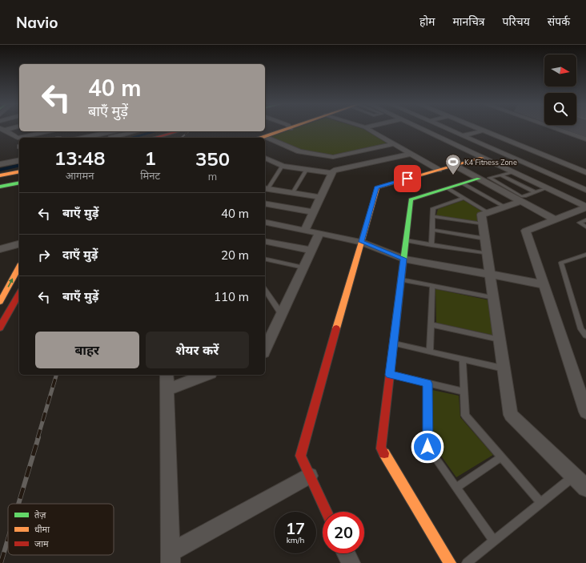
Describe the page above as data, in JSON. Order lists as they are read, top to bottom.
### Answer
{
  "places": {
    "sports": ["K4 Fitness Zone"]
  },
  "legend": ["तेज़", "धीमा", "जाम"],
  "north": "right",
  "page": {
    "header": "Navio",
    "nav": [
      "होम",
      "मानचित्र",
      "परिचय",
      "संपर्क"
    ],
    "turn": ["40 m", "बाएँ मुड़ें"],
    "eta": [
      "13:48",
      "आगमन",
      "1",
      "मिनट",
      "350",
      "m"
    ],
    "list": [
      {
        "name": "बाएँ मुड़ें",
        "value": "40 m"
      },
      {
        "name": "दाएँ मुड़ें",
        "value": "20 m"
      },
      {
        "name": "बाएँ मुड़ें",
        "value": "110 m"
      }
    ],
    "buttons": ["बाहर", "शेयर करें"],
    "speed": "17 km/h",
    "limit": "20"
  }
}
